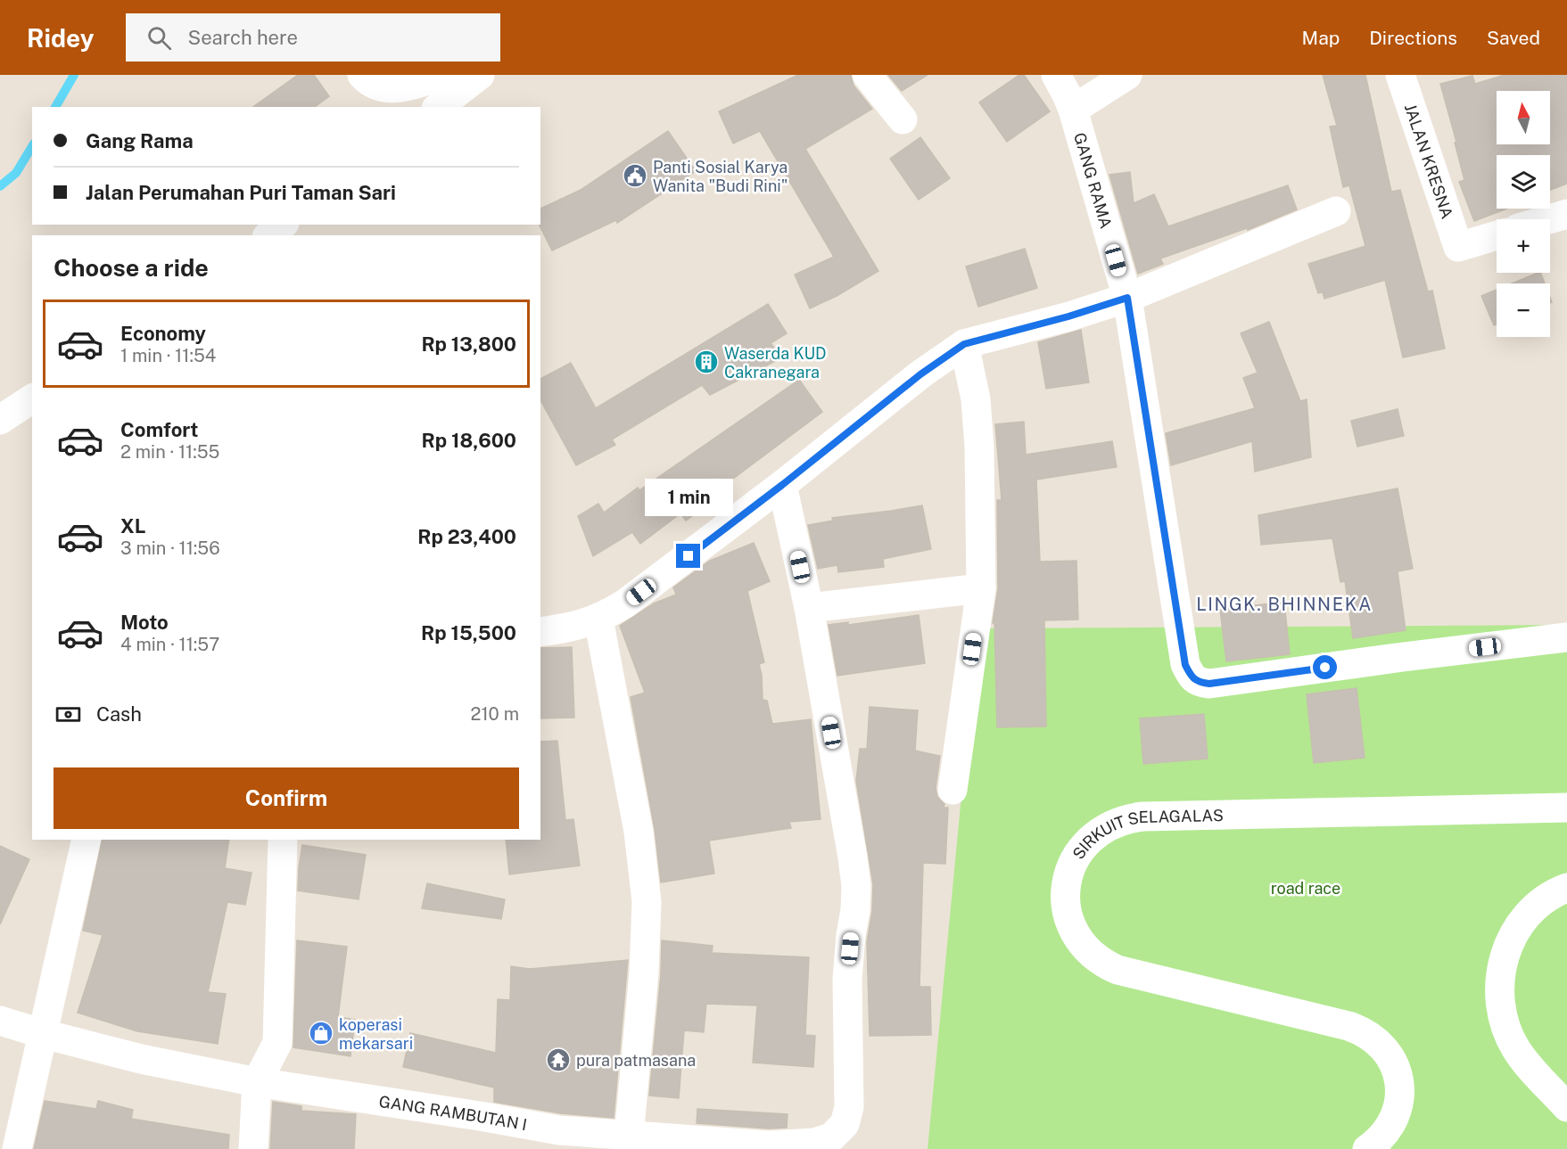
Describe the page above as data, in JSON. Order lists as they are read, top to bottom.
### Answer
{
  "streets": {
    "street": [
      "JALAN KRESNA",
      "GANG RAMA",
      "SIRKUIT SELAGALAS",
      "GANG RAMBUTAN I"
    ]
  },
  "districts": ["LINGK. BHINNEKA"],
  "parks": ["road race"],
  "places": {
    "public building": ["Panti Sosial Karya Wanita \"Budi Rini\""],
    "building": ["Waserda KUD Cakranegara"],
    "shop": ["koperasi mekarsari"],
    "temple": ["pura patmasana"]
  },
  "north": "top",
  "page": {
    "header": "Ridey",
    "search": "Search here",
    "nav": ["Map", "Directions", "Saved"],
    "map_buttons": ["+", "−"],
    "banner": ["Gang Rama", "Jalan Perumahan Puri Taman Sari"],
    "heading": "Choose a ride",
    "list": [
      {
        "name": "Economy",
        "note": "1 min · 11:54",
        "value": "Rp 13,800"
      },
      {
        "name": "Comfort",
        "note": "2 min · 11:55",
        "value": "Rp 18,600"
      },
      {
        "name": "XL",
        "note": "3 min · 11:56",
        "value": "Rp 23,400"
      },
      {
        "name": "Moto",
        "note": "4 min · 11:57",
        "value": "Rp 15,500"
      }
    ],
    "bubble": "1 min",
    "pay": ["Cash", "210 m"],
    "buttons": "Confirm"
  }
}
